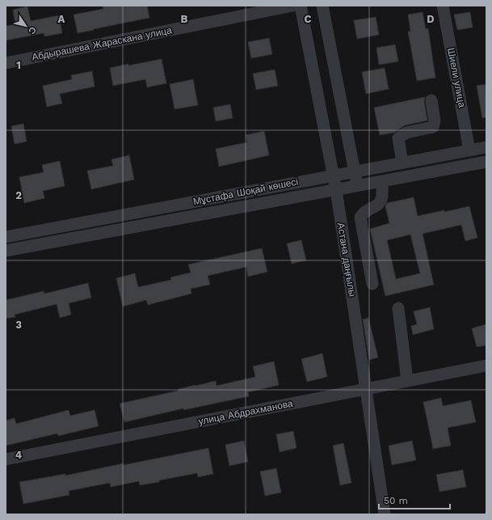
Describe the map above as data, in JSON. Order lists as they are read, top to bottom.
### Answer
{
  "streets": {
    "street": [
      "Абдырашева Жараскана улица",
      "Шиели улица",
      "Мұстафа Шоқай көшесі",
      "Астана даңғылы",
      "улица Абдрахманова"
    ]
  },
  "crossings": [
    ["Шиели улица", "Мұстафа Шоқай көшесі"],
    ["Мұстафа Шоқай көшесі", "Астана даңғылы"],
    ["Астана даңғылы", "улица Абдрахманова"]
  ],
  "scale_bar": "50 m",
  "north": "bottom right",
  "grid": {
    "columns": [
      "A",
      "B",
      "C",
      "D"
    ],
    "rows": [
      "1",
      "2",
      "3",
      "4"
    ]
  }
}
